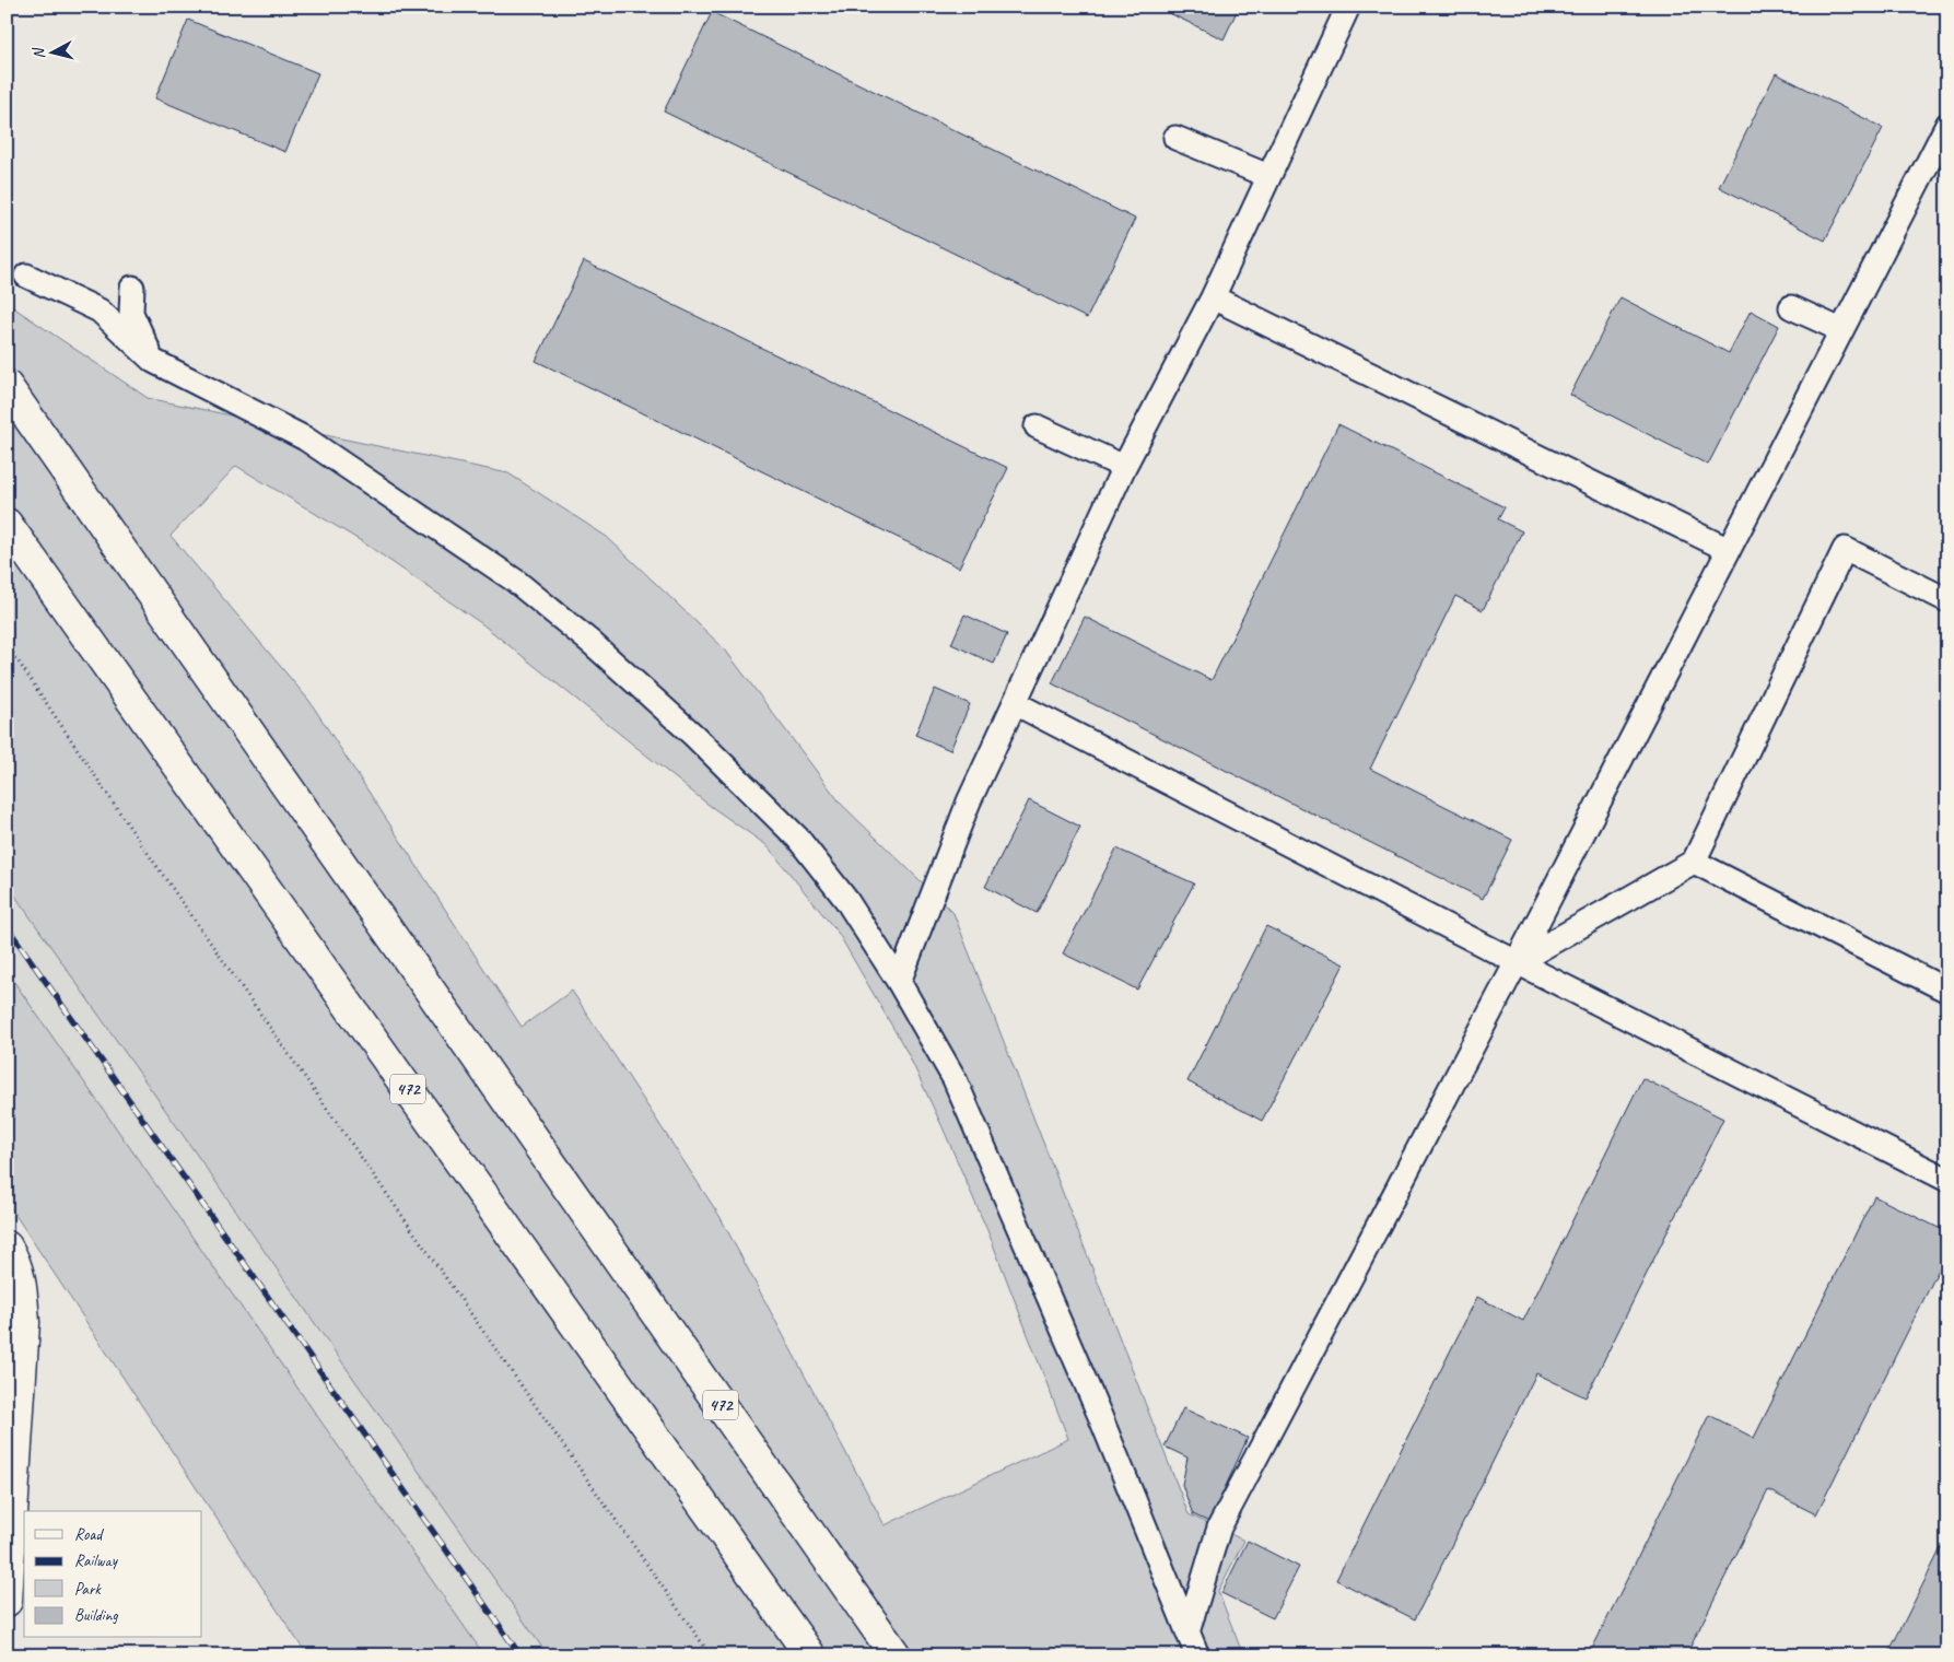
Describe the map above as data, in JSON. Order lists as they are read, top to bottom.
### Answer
{
  "streets": {
    "main road": ["472"]
  },
  "legend": [
    "Road",
    "Railway",
    "Park",
    "Building"
  ],
  "north": "left"
}
